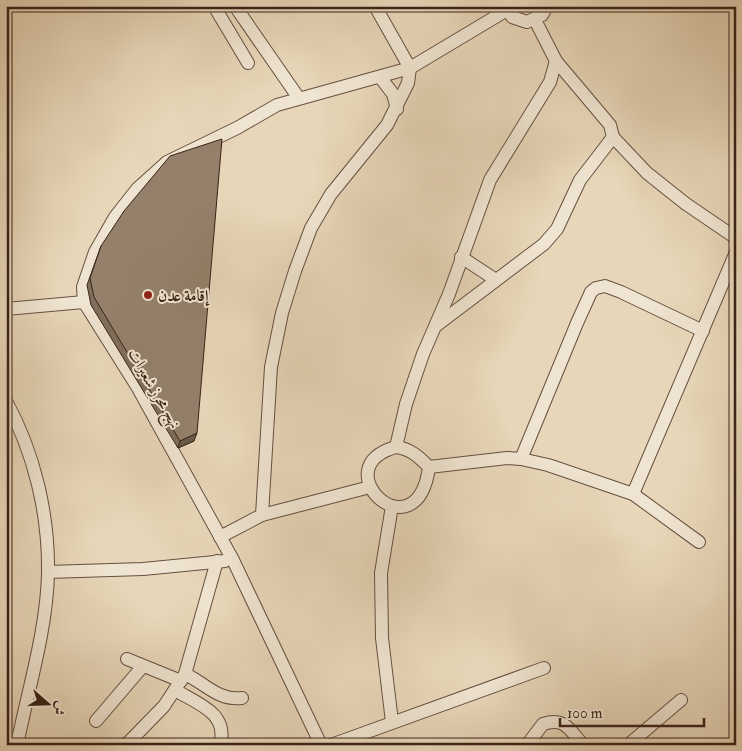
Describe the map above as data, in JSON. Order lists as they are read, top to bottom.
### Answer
{
  "streets": {
    "street": ["نهج محرز شعيرات"]
  },
  "places": ["إقامة عدن"],
  "scale_bar": "100 m",
  "north": "right"
}
